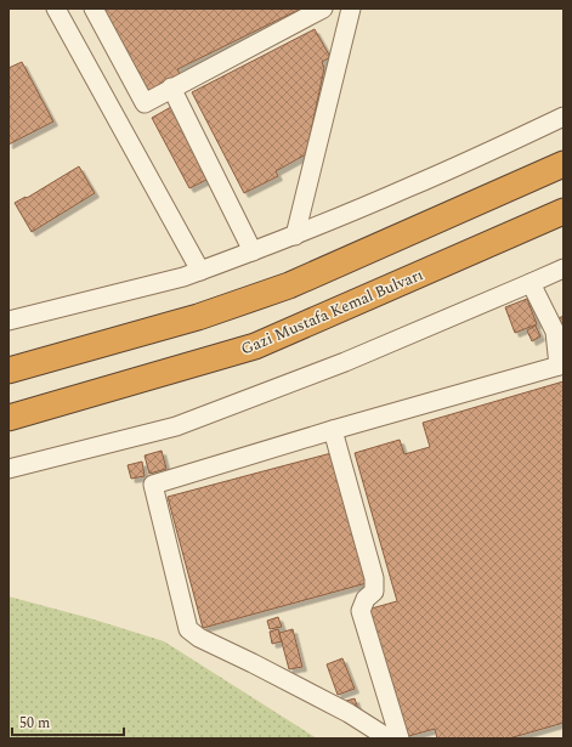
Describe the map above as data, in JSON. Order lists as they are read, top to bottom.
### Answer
{
  "streets": {
    "highway": ["Gazi Mustafa Kemal Bulvarı"]
  },
  "scale_bar": "50 m"
}
